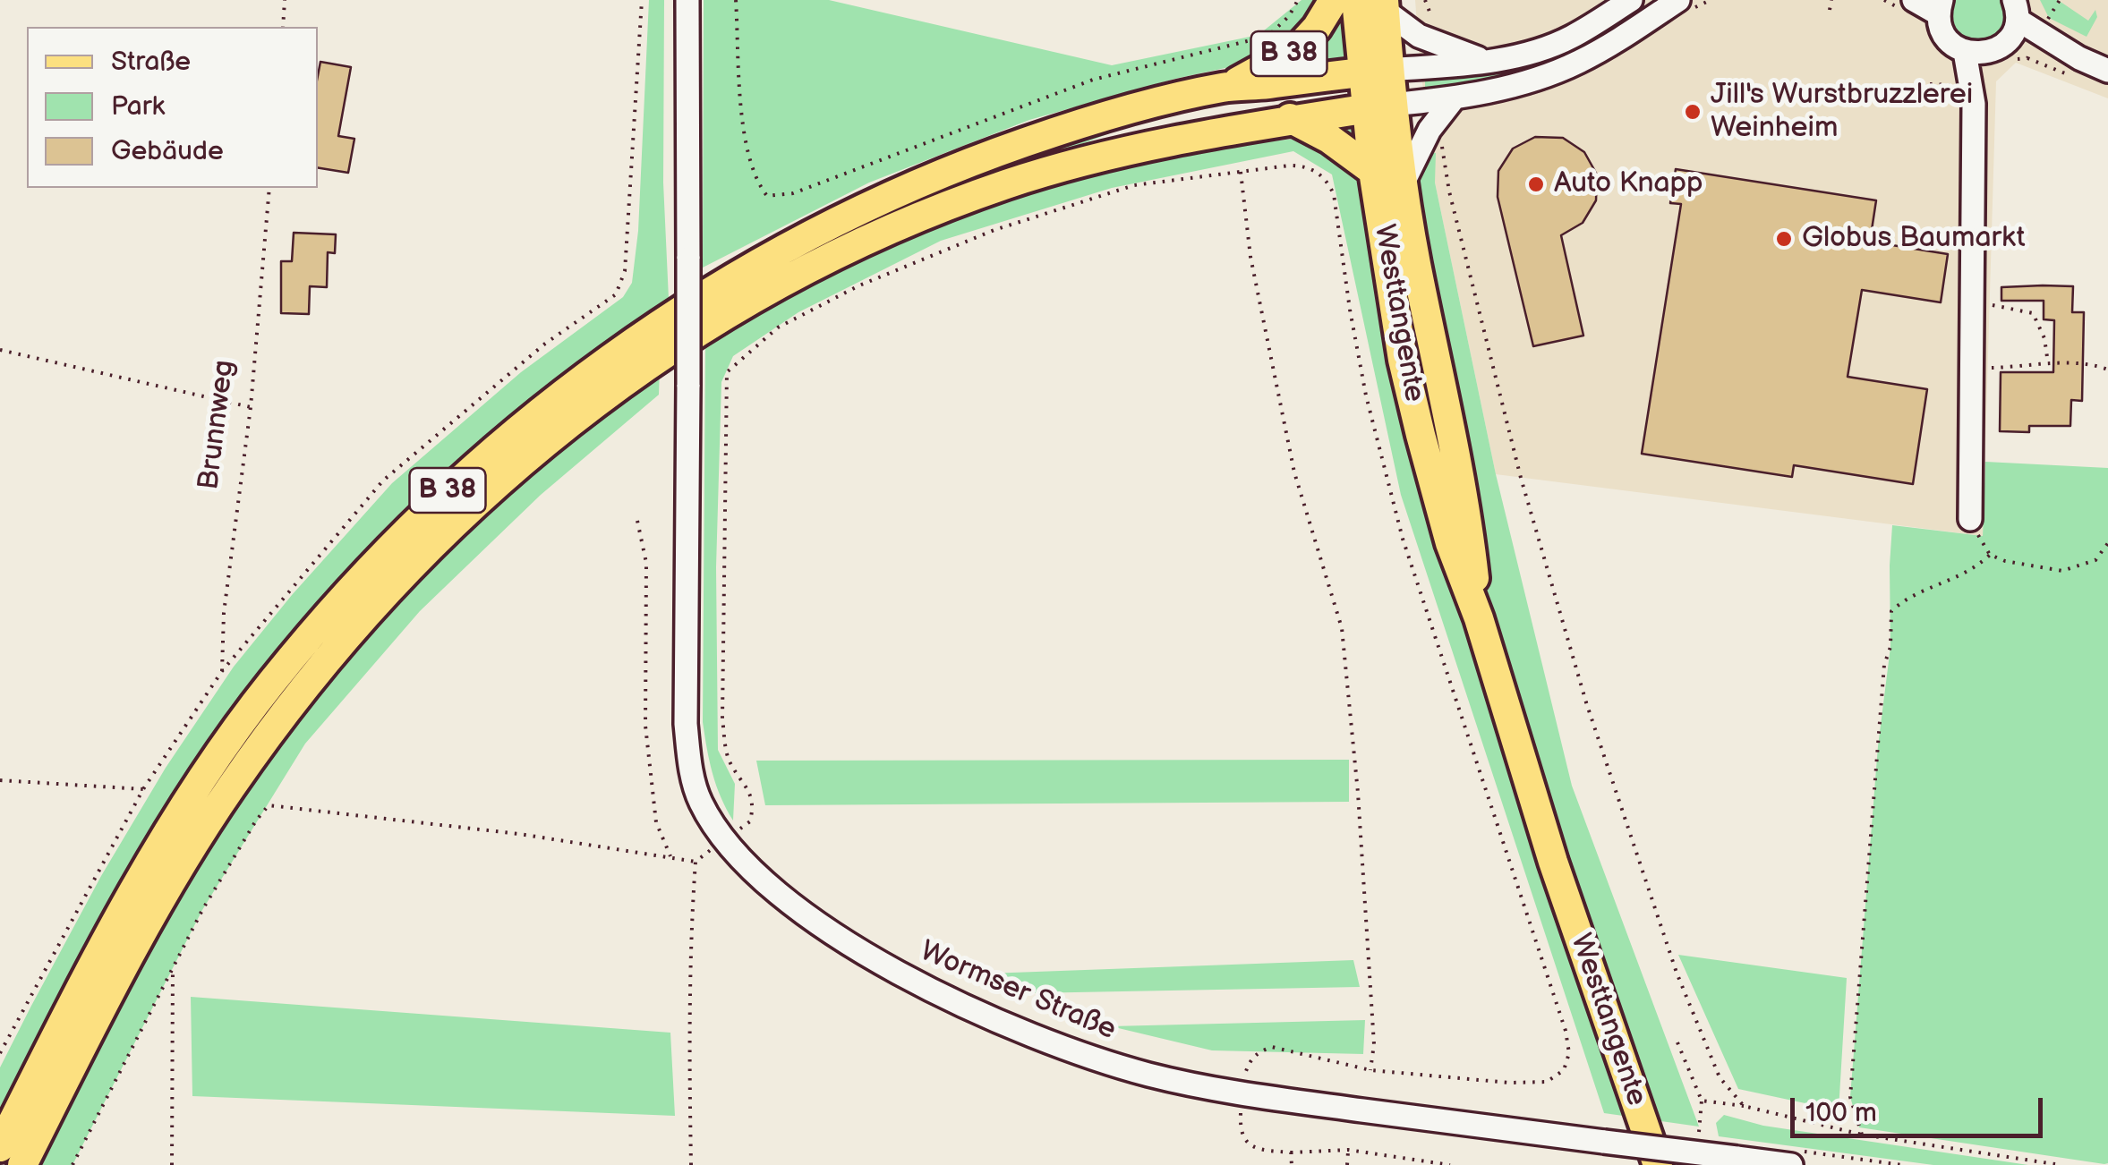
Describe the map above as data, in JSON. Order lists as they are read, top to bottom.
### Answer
{
  "streets": {
    "main road": ["B 38", "Westtangente"],
    "street": ["Wormser Straße"],
    "path": ["Brunnweg"]
  },
  "crossings": [
    ["B 38", "Westtangente"]
  ],
  "places": ["Jill's Wurstbruzzlerei Weinheim", "Auto Knapp", "Globus Baumarkt"],
  "legend": ["Straße", "Park", "Gebäude"],
  "scale_bar": "100 m"
}
